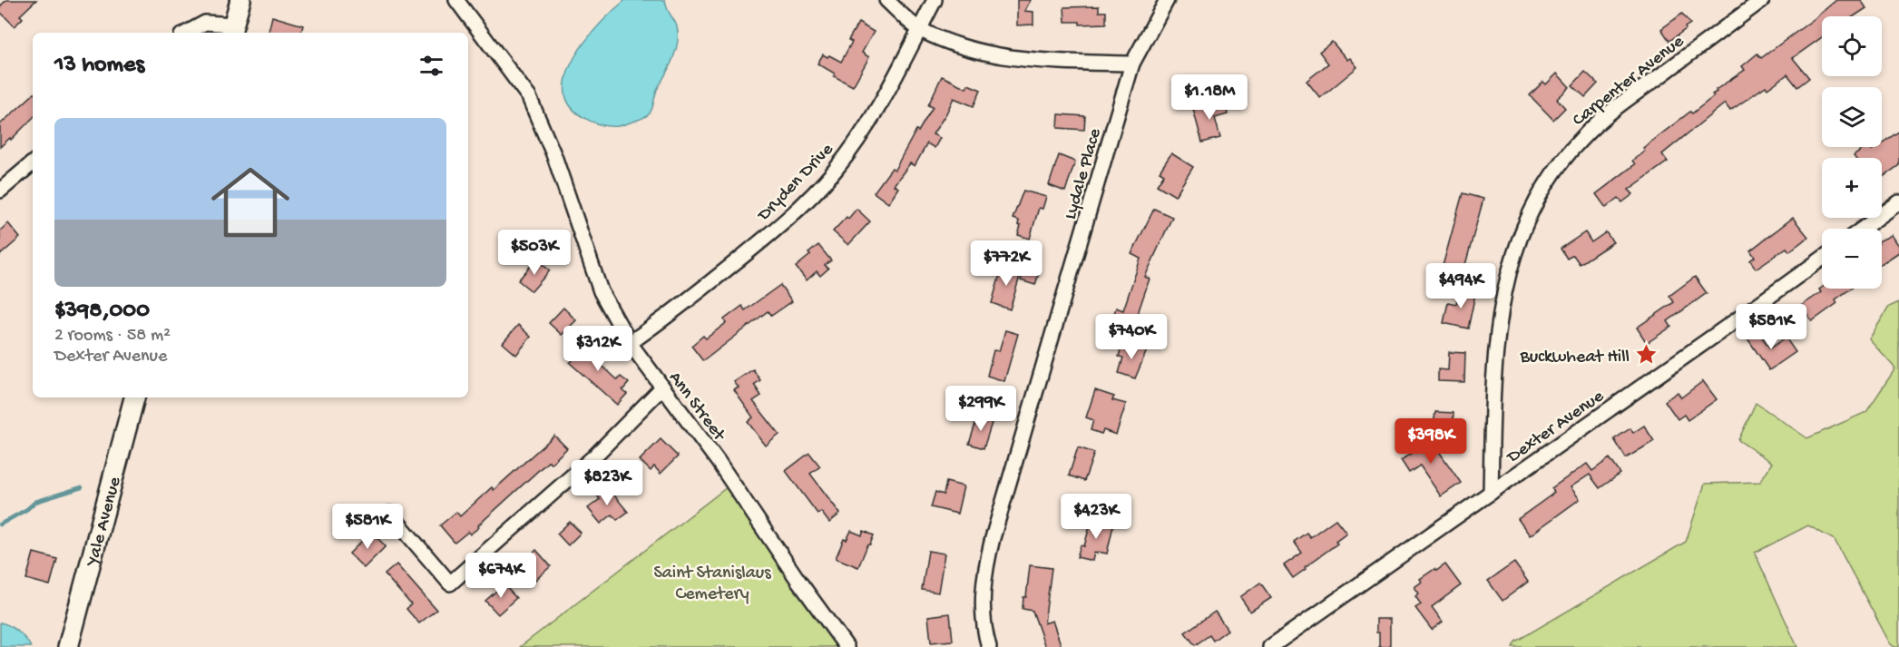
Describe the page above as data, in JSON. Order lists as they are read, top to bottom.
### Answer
{
  "streets": {
    "main road": ["Yale Avenue"],
    "street": [
      "Carpenter Avenue",
      "Lydale Place",
      "Dryden Drive",
      "Ann Street",
      "Dexter Avenue"
    ]
  },
  "crossings": [
    ["Carpenter Avenue", "Dexter Avenue"],
    ["Dryden Drive", "Ann Street"]
  ],
  "parks": ["Saint Stanislaus Cemetery"],
  "places": {
    "place": ["Buckwheat Hill"]
  },
  "page": {
    "map_buttons": ["+", "−"],
    "heading": "13 homes",
    "price": [
      "$1.18M",
      "$503K",
      "$772K",
      "$494K",
      "$581K",
      "$740K",
      "$312K",
      "$299K",
      "$398K",
      "$823K",
      "$423K",
      "$581K",
      "$674K"
    ],
    "list": [
      {
        "name": "$398,000",
        "note": "2 rooms · 58 m² · Dexter Avenue"
      }
    ]
  }
}
